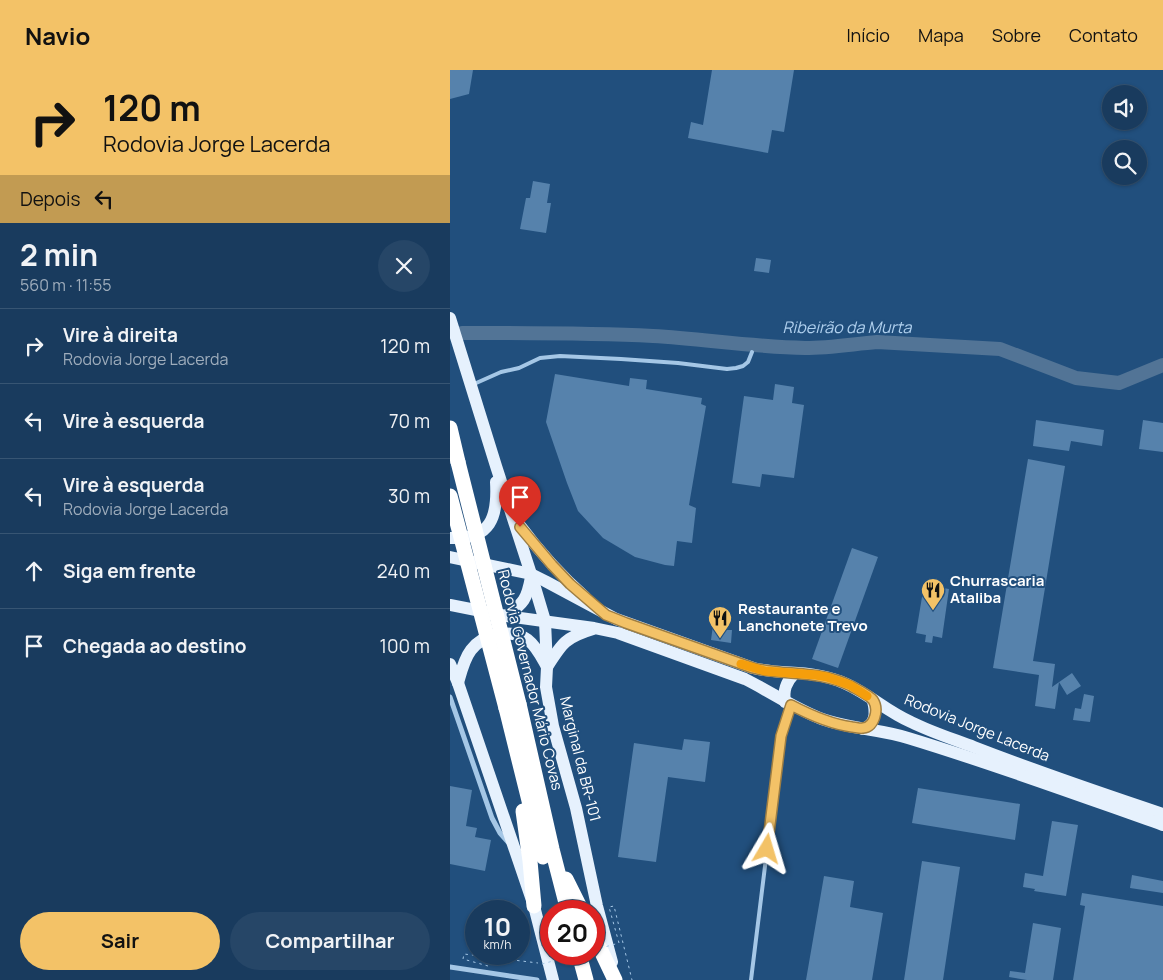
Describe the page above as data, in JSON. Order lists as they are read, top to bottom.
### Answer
{
  "streets": {
    "highway": ["Rodovia Governador Mário Covas"],
    "main road": ["Rodovia Jorge Lacerda", "Marginal da BR-101"]
  },
  "crossings": [
    ["Rodovia Jorge Lacerda", "Marginal da BR-101"]
  ],
  "water": ["Ribeirão da Murta"],
  "places": {
    "restaurant": ["Churrascaria Ataliba", "Restaurante e Lanchonete Trevo"]
  },
  "page": {
    "header": "Navio",
    "nav": [
      "Início",
      "Mapa",
      "Sobre",
      "Contato"
    ],
    "turn": ["120 m", "Rodovia Jorge Lacerda"],
    "then": "Depois",
    "heading": ["2 min", "560 m · 11:55"],
    "list": [
      {
        "name": "Vire à direita",
        "note": "Rodovia Jorge Lacerda",
        "value": "120 m"
      },
      {
        "name": "Vire à esquerda",
        "value": "70 m"
      },
      {
        "name": "Vire à esquerda",
        "note": "Rodovia Jorge Lacerda",
        "value": "30 m"
      },
      {
        "name": "Siga em frente",
        "value": "240 m"
      },
      {
        "name": "Chegada ao destino",
        "value": "100 m"
      }
    ],
    "speed": "10 km/h",
    "limit": "20",
    "buttons": ["Sair", "Compartilhar"]
  }
}
